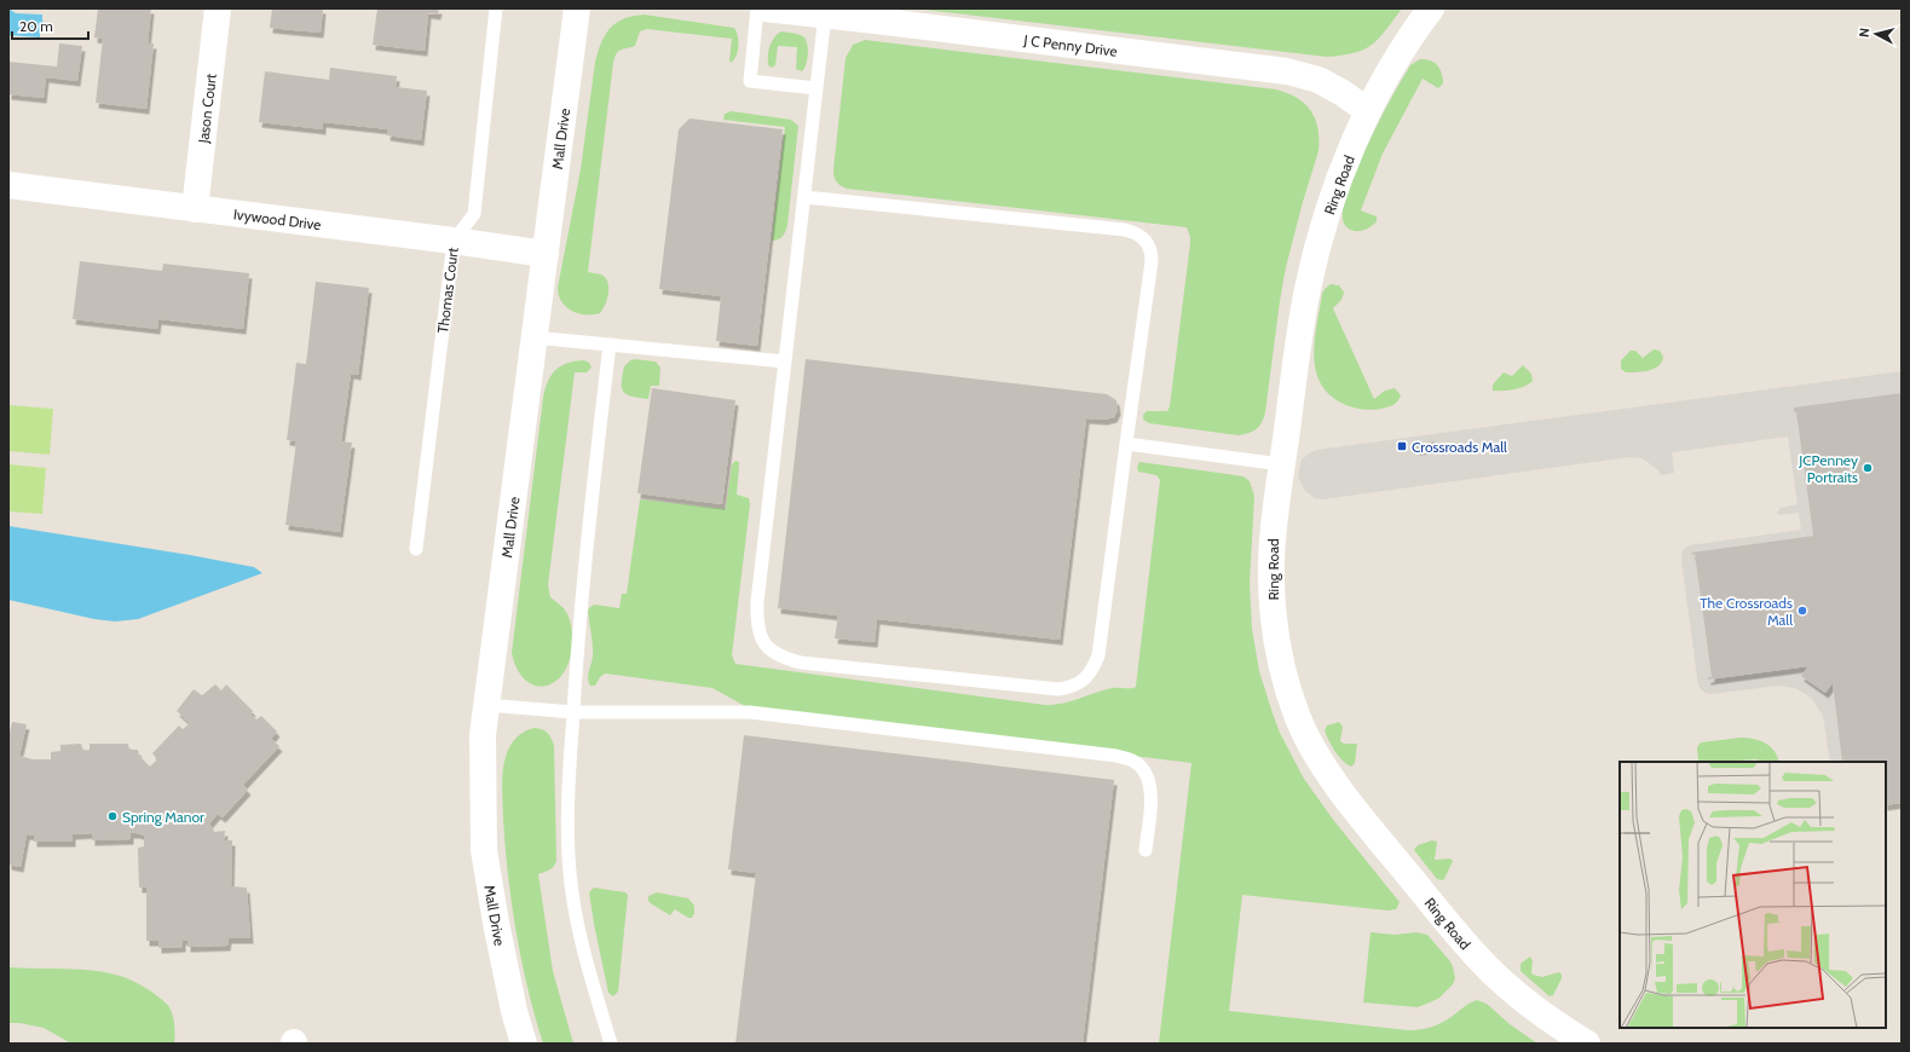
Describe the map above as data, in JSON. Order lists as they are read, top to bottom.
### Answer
{
  "streets": {
    "street": [
      "J C Penny Drive",
      "Jason Court",
      "Mall Drive",
      "Ring Road",
      "Ivywood Drive"
    ],
    "lane": ["Thomas Court"]
  },
  "crossings": [
    ["J C Penny Drive", "Ring Road"],
    ["Jason Court", "Ivywood Drive"],
    ["Mall Drive", "Ivywood Drive"],
    ["Ivywood Drive", "Thomas Court"]
  ],
  "places": {
    "transit": ["Crossroads Mall"],
    "other": ["JCPenney Portraits", "The Crossroads Mall", "Spring Manor"]
  },
  "scale_bar": "20 m",
  "north": "left"
}
